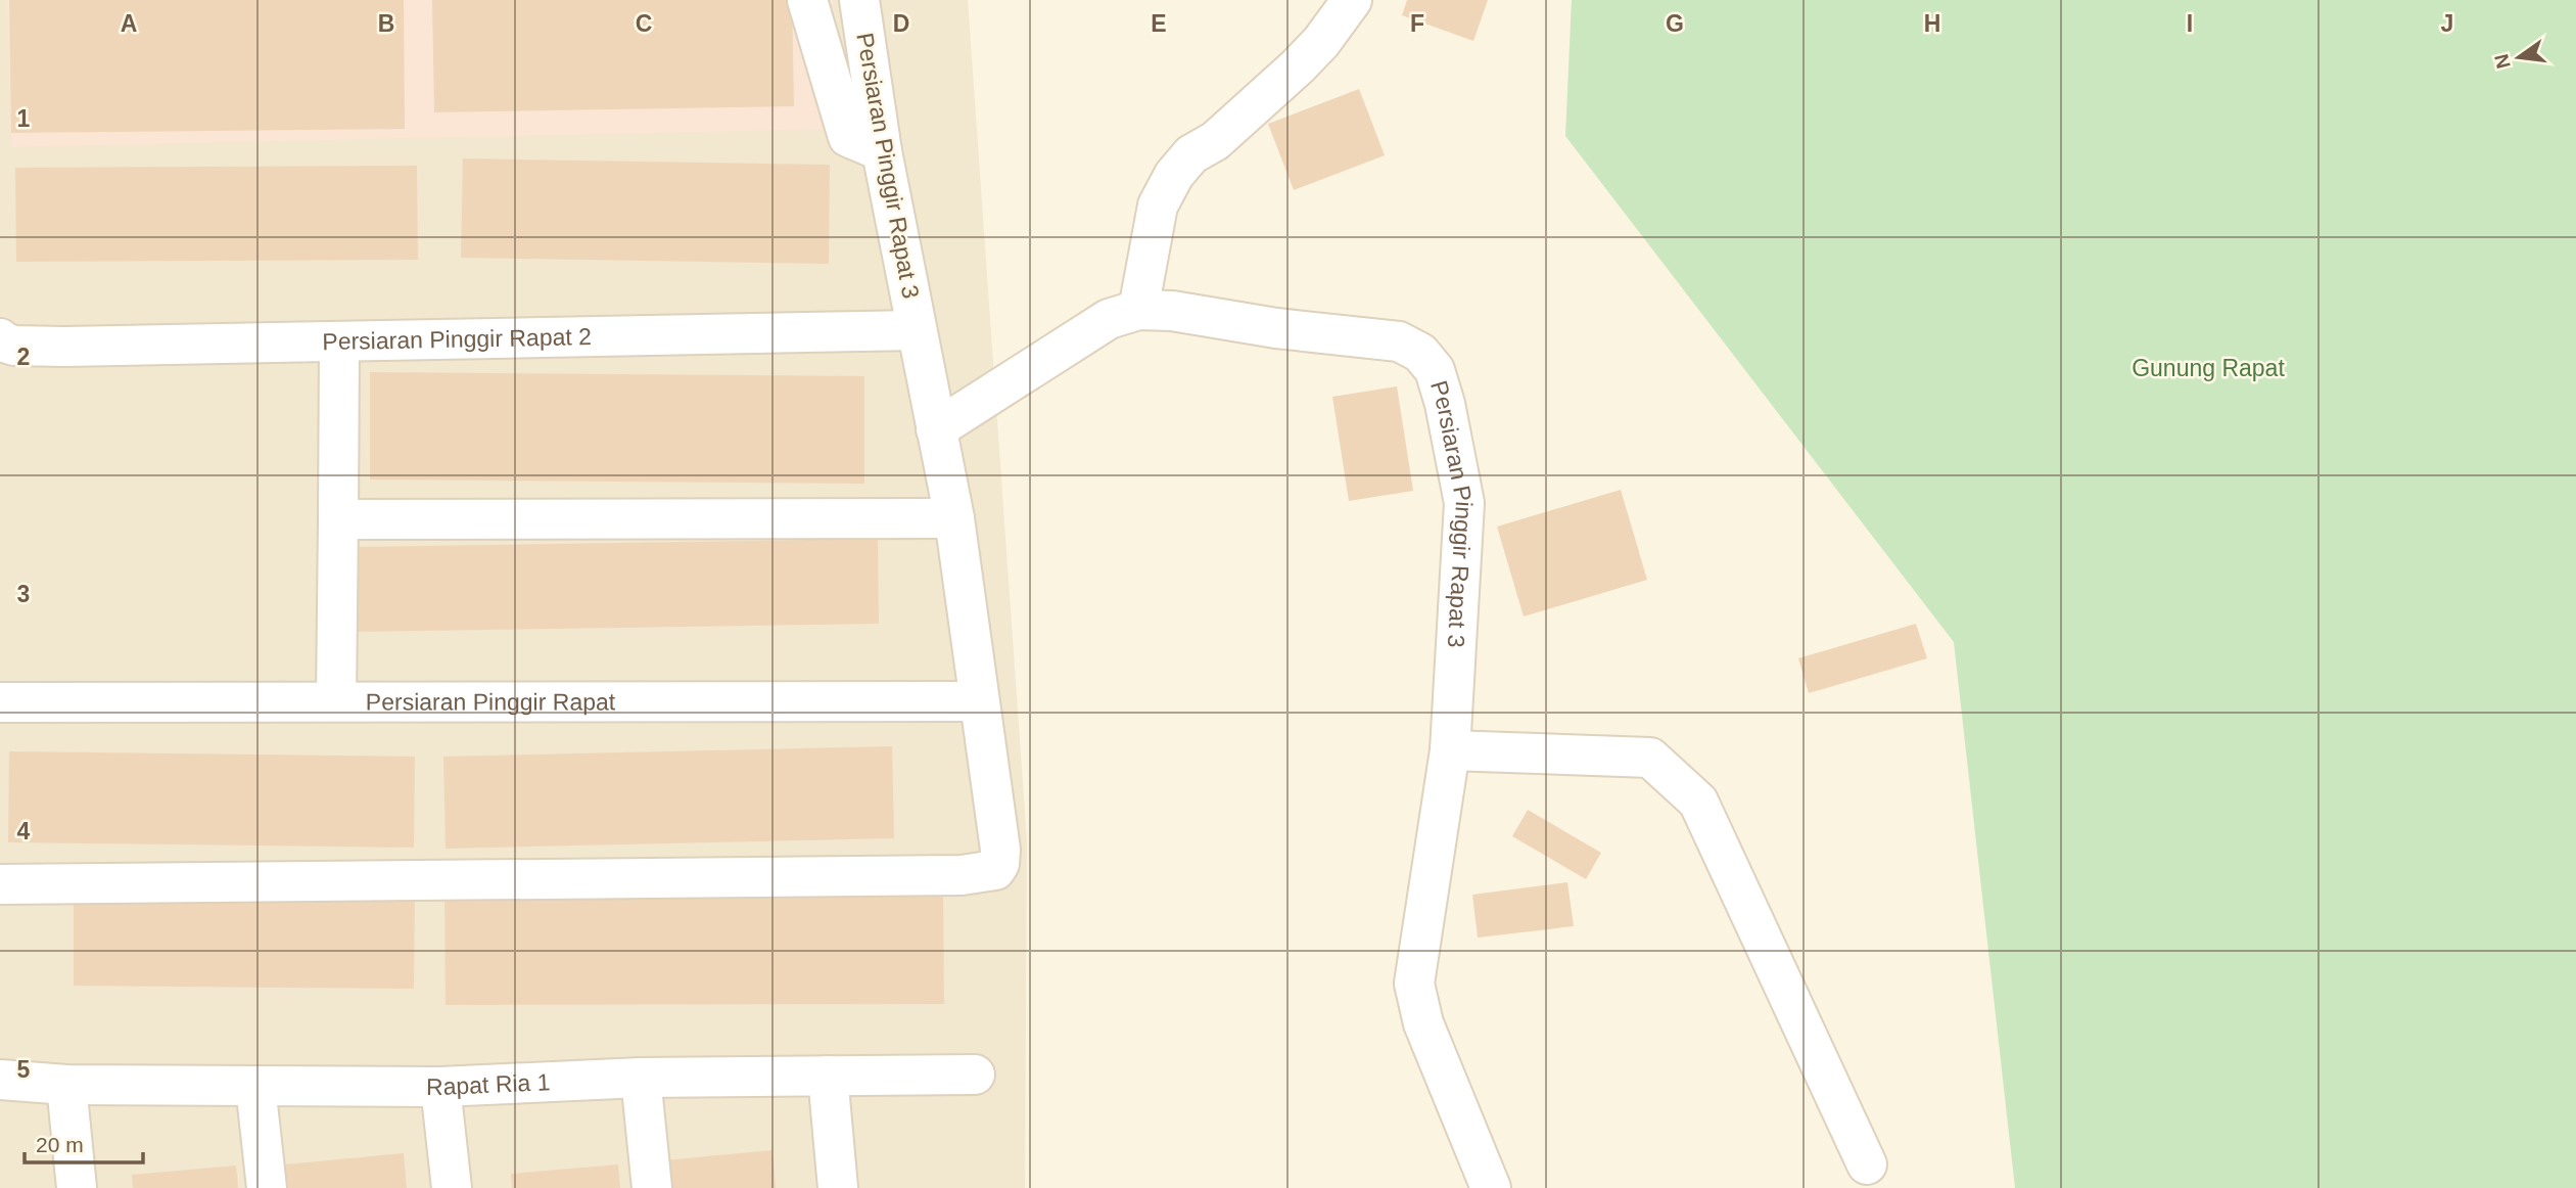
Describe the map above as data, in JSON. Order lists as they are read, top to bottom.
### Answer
{
  "streets": {
    "street": [
      "Persiaran Pinggir Rapat 3",
      "Persiaran Pinggir Rapat 2",
      "Persiaran Pinggir Rapat",
      "Rapat Ria 1"
    ]
  },
  "crossings": [
    ["Persiaran Pinggir Rapat 3", "Persiaran Pinggir Rapat 2"],
    ["Persiaran Pinggir Rapat 3", "Persiaran Pinggir Rapat"]
  ],
  "parks": ["Gunung Rapat"],
  "scale_bar": "20 m",
  "north": "left",
  "grid": {
    "columns": [
      "A",
      "B",
      "C",
      "D",
      "E",
      "F",
      "G",
      "H",
      "I",
      "J"
    ],
    "rows": [
      "1",
      "2",
      "3",
      "4",
      "5"
    ]
  }
}
